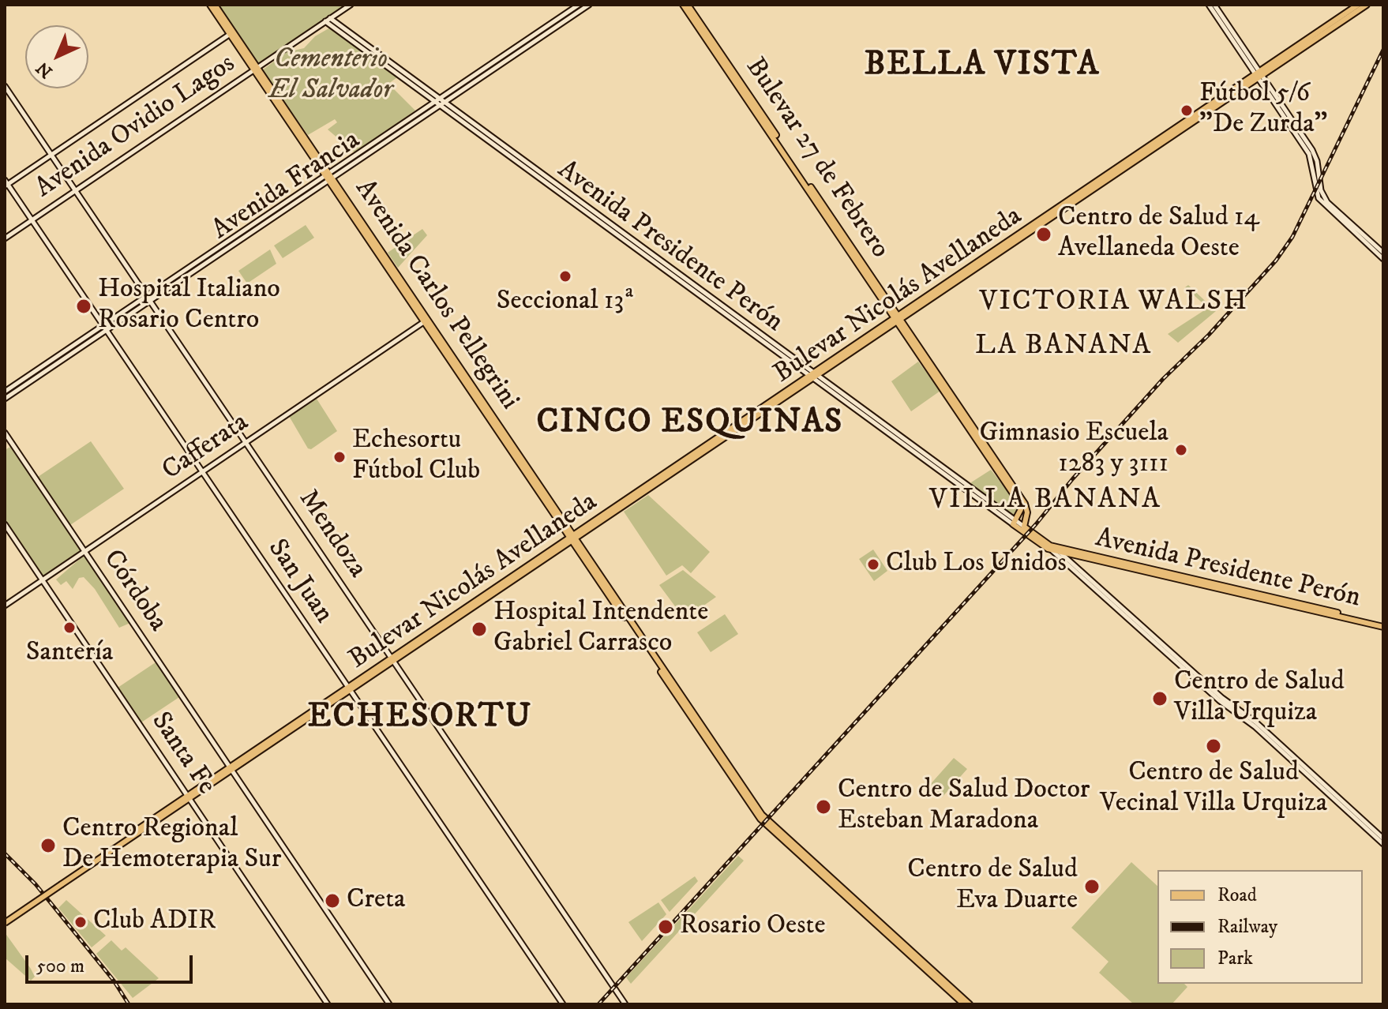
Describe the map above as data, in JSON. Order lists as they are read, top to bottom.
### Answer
{
  "streets": {
    "main road": [
      "Avenida Ovidio Lagos",
      "Bulevar 27 de Febrero",
      "Avenida Francia",
      "Avenida Presidente Perón",
      "Avenida Carlos Pellegrini",
      "Bulevar Nicolás Avellaneda",
      "Cafferata",
      "Mendoza",
      "San Juan",
      "Córdoba",
      "Santa Fe"
    ]
  },
  "crossings": [
    ["Avenida Ovidio Lagos", "Avenida Presidente Perón"],
    ["Avenida Ovidio Lagos", "Avenida Carlos Pellegrini"],
    ["Avenida Ovidio Lagos", "Mendoza"],
    ["Avenida Ovidio Lagos", "San Juan"],
    ["Bulevar 27 de Febrero", "Avenida Presidente Perón"],
    ["Bulevar 27 de Febrero", "Bulevar Nicolás Avellaneda"],
    ["Avenida Francia", "Avenida Presidente Perón"],
    ["Avenida Francia", "Avenida Carlos Pellegrini"],
    ["Avenida Francia", "Mendoza"],
    ["Avenida Francia", "San Juan"],
    ["Avenida Presidente Perón", "Bulevar Nicolás Avellaneda"],
    ["Avenida Carlos Pellegrini", "Bulevar Nicolás Avellaneda"],
    ["Avenida Carlos Pellegrini", "Cafferata"],
    ["Bulevar Nicolás Avellaneda", "Mendoza"],
    ["Bulevar Nicolás Avellaneda", "San Juan"],
    ["Bulevar Nicolás Avellaneda", "Córdoba"],
    ["Bulevar Nicolás Avellaneda", "Santa Fe"],
    ["Cafferata", "Mendoza"],
    ["Cafferata", "San Juan"],
    ["Cafferata", "Córdoba"],
    ["Cafferata", "Santa Fe"]
  ],
  "districts": [
    "BELLA VISTA",
    "VICTORIA WALSH",
    "LA BANANA",
    "CINCO ESQUINAS",
    "VILLA BANANA",
    "ECHESORTU"
  ],
  "parks": ["Cementerio El Salvador"],
  "places": [
    "Fútbol 5/6 \"De Zurda\"",
    "Centro de Salud 14 Avellaneda Oeste",
    "Seccional 13ª",
    "Hospital Italiano Rosario Centro",
    "Gimnasio Escuela 1283 y 3111",
    "Echesortu Fútbol Club",
    "Club Los Unidos",
    "Santería",
    "Hospital Intendente Gabriel Carrasco",
    "Centro de Salud Villa Urquiza",
    "Centro de Salud Vecinal Villa Urquiza",
    "Centro de Salud Doctor Esteban Maradona",
    "Centro Regional De Hemoterapia Sur",
    "Centro de Salud Eva Duarte",
    "Creta",
    "Club ADIR",
    "Rosario Oeste"
  ],
  "legend": ["Road", "Railway", "Park"],
  "scale_bar": "500 m",
  "north": "bottom left"
}
